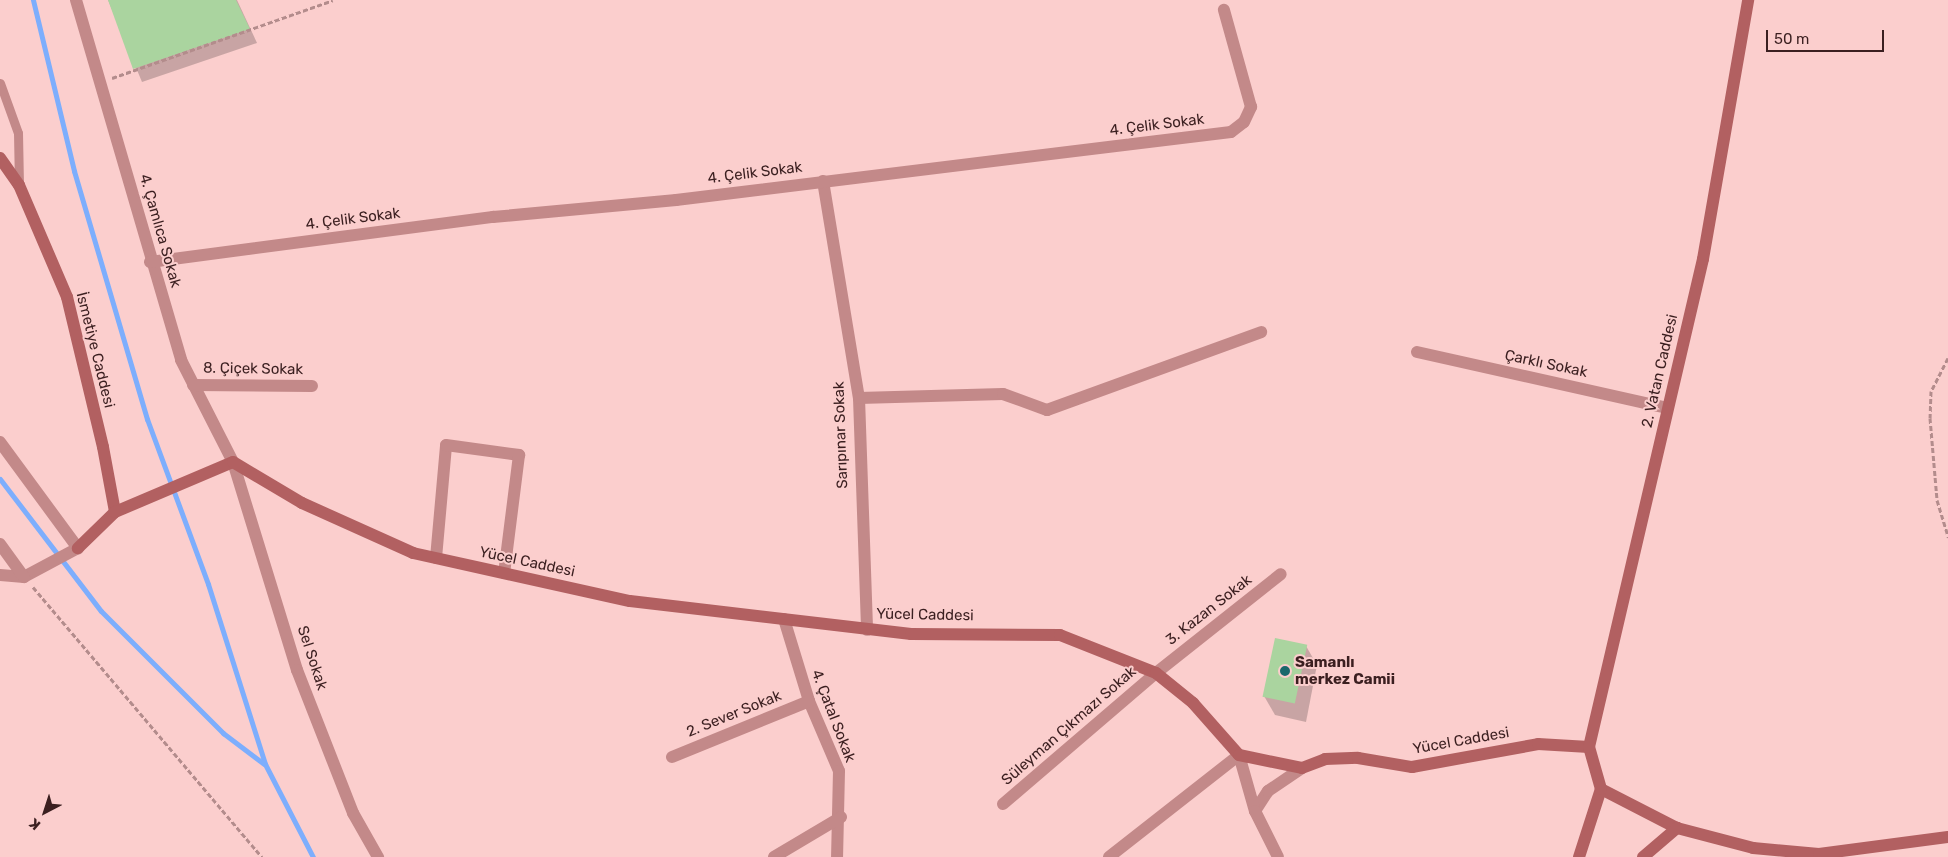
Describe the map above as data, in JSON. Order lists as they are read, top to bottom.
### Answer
{
  "streets": {
    "main road": ["İsmetiye Caddesi", "2. Vatan Caddesi", "Yücel Caddesi"],
    "street": [
      "4. Çelik Sokak",
      "4. Çamlıca Sokak",
      "Çarklı Sokak",
      "8. Çiçek Sokak",
      "Sarıpınar Sokak",
      "3. Kazan Sokak",
      "Sel Sokak",
      "2. Sever Sokak",
      "4. Çatal Sokak",
      "Süleyman Çıkmazı Sokak"
    ]
  },
  "crossings": [
    ["4. Çelik Sokak", "4. Çamlıca Sokak"],
    ["4. Çelik Sokak", "Sarıpınar Sokak"],
    ["4. Çamlıca Sokak", "8. Çiçek Sokak"],
    ["4. Çamlıca Sokak", "Yücel Caddesi"],
    ["4. Çamlıca Sokak", "Sel Sokak"],
    ["Çarklı Sokak", "2. Vatan Caddesi"],
    ["2. Vatan Caddesi", "Yücel Caddesi"],
    ["Sarıpınar Sokak", "Yücel Caddesi"],
    ["Yücel Caddesi", "3. Kazan Sokak"],
    ["Yücel Caddesi", "Sel Sokak"],
    ["Yücel Caddesi", "4. Çatal Sokak"],
    ["Yücel Caddesi", "Süleyman Çıkmazı Sokak"],
    ["3. Kazan Sokak", "Süleyman Çıkmazı Sokak"],
    ["2. Sever Sokak", "4. Çatal Sokak"]
  ],
  "places": ["Samanlı merkez Camii"],
  "scale_bar": "50 m",
  "north": "bottom left"
}
